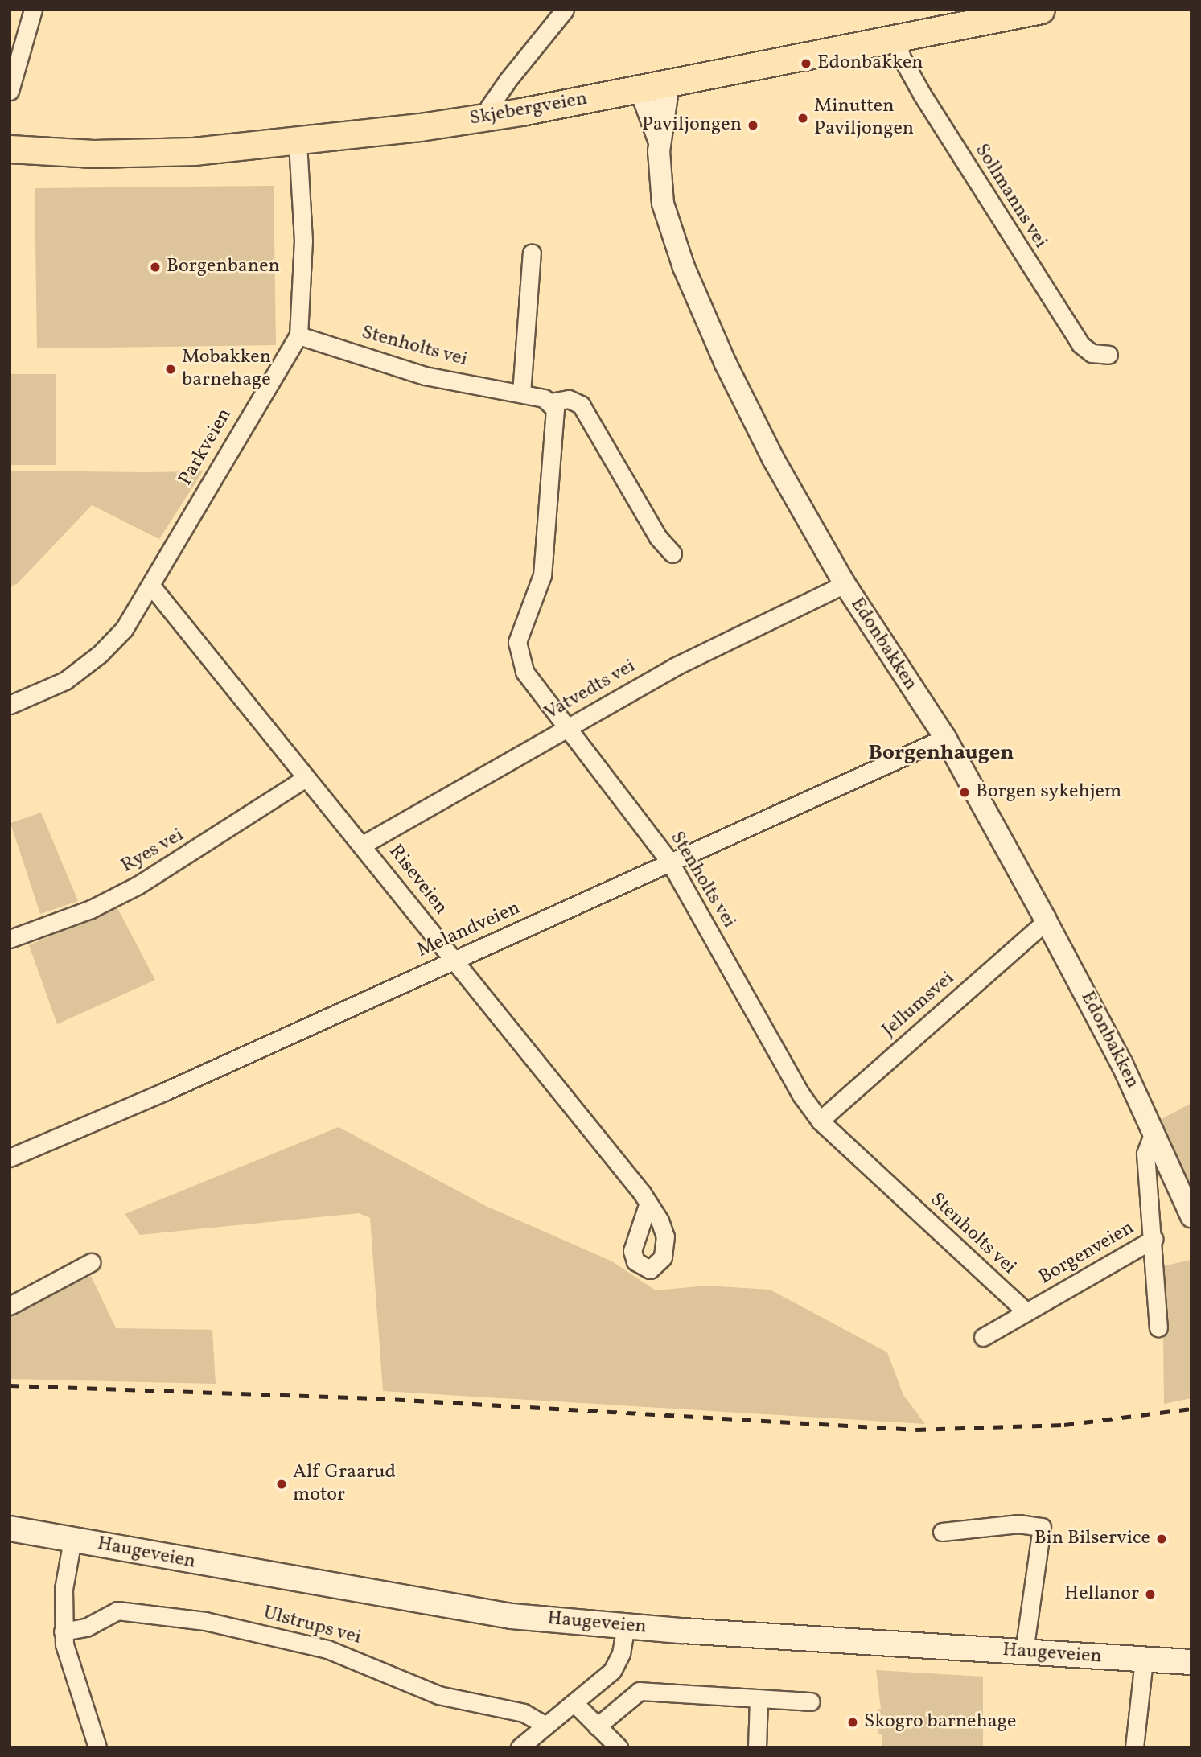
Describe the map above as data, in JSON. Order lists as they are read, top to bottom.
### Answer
{
  "streets": {
    "main road": ["Skjebergveien", "Haugeveien"],
    "street": [
      "Sollmanns vei",
      "Stenholts vei",
      "Parkveien",
      "Edonbakken",
      "Vatvedts vei",
      "Ryes vei",
      "Riseveien",
      "Melandveien",
      "Jellumsvei",
      "Borgenveien",
      "Ulstrups vei"
    ]
  },
  "crossings": [
    ["Skjebergveien", "Sollmanns vei"],
    ["Skjebergveien", "Parkveien"],
    ["Skjebergveien", "Edonbakken"],
    ["Stenholts vei", "Parkveien"],
    ["Stenholts vei", "Vatvedts vei"],
    ["Stenholts vei", "Melandveien"],
    ["Stenholts vei", "Jellumsvei"],
    ["Stenholts vei", "Borgenveien"],
    ["Parkveien", "Riseveien"],
    ["Edonbakken", "Vatvedts vei"],
    ["Edonbakken", "Melandveien"],
    ["Edonbakken", "Jellumsvei"],
    ["Vatvedts vei", "Riseveien"],
    ["Ryes vei", "Riseveien"],
    ["Riseveien", "Melandveien"]
  ],
  "districts": ["Borgenhaugen"],
  "places": [
    "Edonbakken",
    "Minutten Paviljongen",
    "Paviljongen",
    "Borgenbanen",
    "Mobakken barnehage",
    "Borgen sykehjem",
    "Alf Graarud motor",
    "Bin Bilservice",
    "Hellanor",
    "Skogro barnehage"
  ]
}
